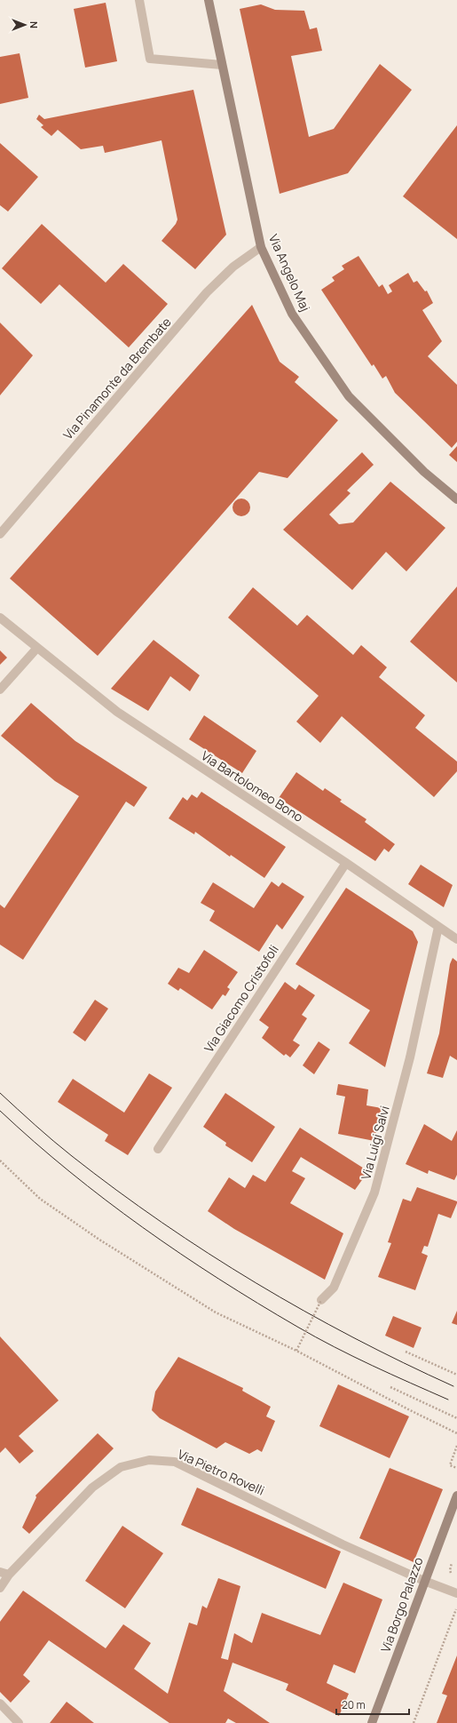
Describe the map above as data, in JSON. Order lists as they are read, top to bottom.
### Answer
{
  "streets": {
    "main road": ["Via Angelo Maj", "Via Borgo Palazzo"],
    "street": [
      "Via Pinamonte da Brembate",
      "Via Bartolomeo Bono",
      "Via Giacomo Cristofoli",
      "Via Luigi Salvi",
      "Via Pietro Rovelli"
    ]
  },
  "crossings": [
    ["Via Angelo Maj", "Via Pinamonte da Brembate"],
    ["Via Bartolomeo Bono", "Via Giacomo Cristofoli"],
    ["Via Bartolomeo Bono", "Via Luigi Salvi"],
    ["Via Pietro Rovelli", "Via Borgo Palazzo"]
  ],
  "scale_bar": "20 m",
  "north": "right"
}
